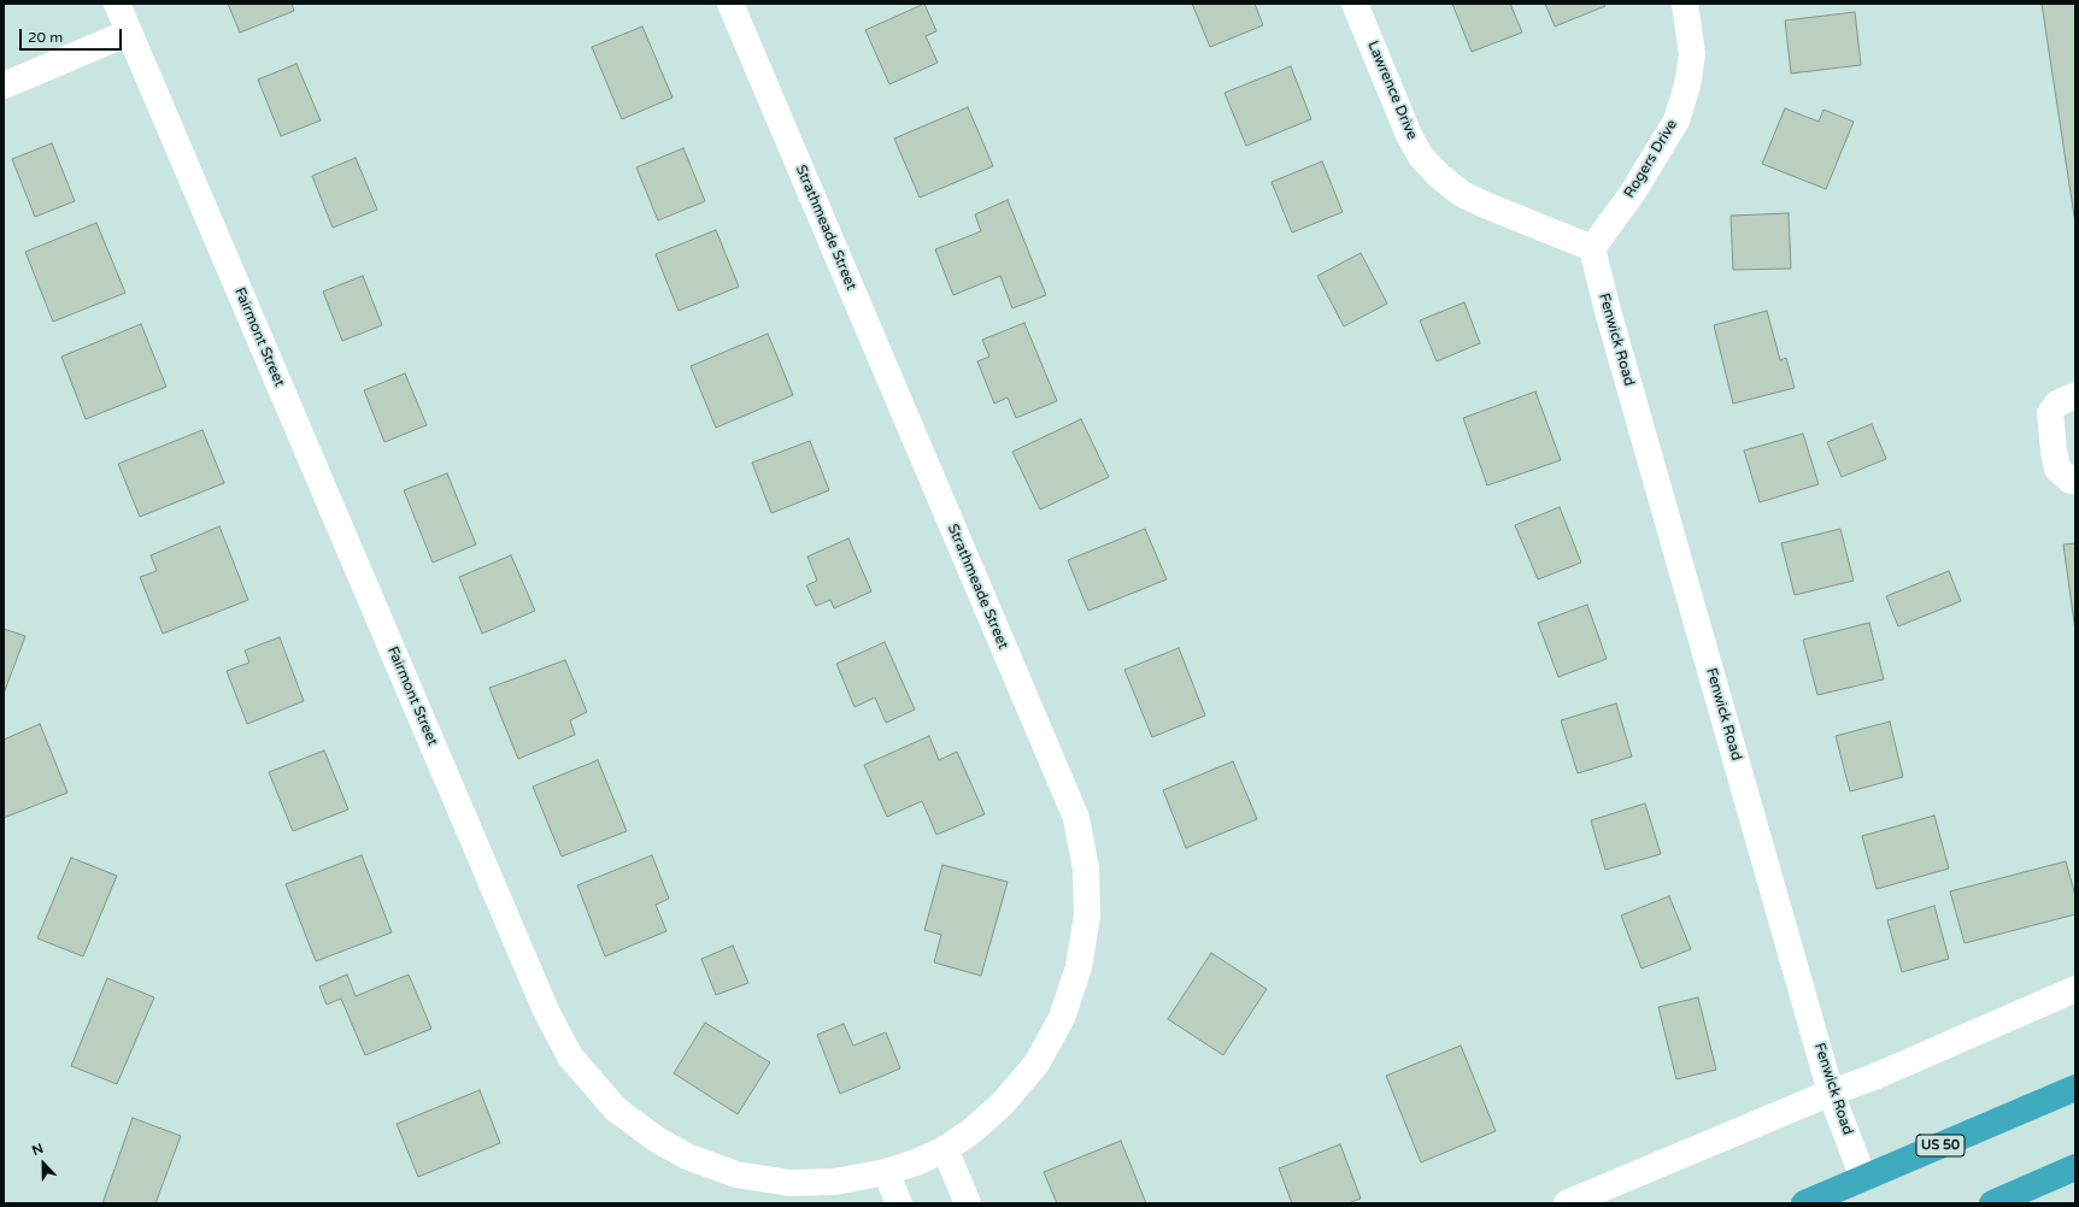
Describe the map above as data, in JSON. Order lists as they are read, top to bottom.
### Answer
{
  "streets": {
    "highway": ["US 50"],
    "street": [
      "Lawrence Drive",
      "Rogers Drive",
      "Strathmeade Street",
      "Fairmont Street",
      "Fenwick Road"
    ]
  },
  "crossings": [
    ["Lawrence Drive", "Rogers Drive"],
    ["Lawrence Drive", "Fenwick Road"],
    ["Rogers Drive", "Fenwick Road"],
    ["Strathmeade Street", "Fairmont Street"],
    ["Fenwick Road", "US 50"]
  ],
  "scale_bar": "20 m",
  "north": "top"
}
